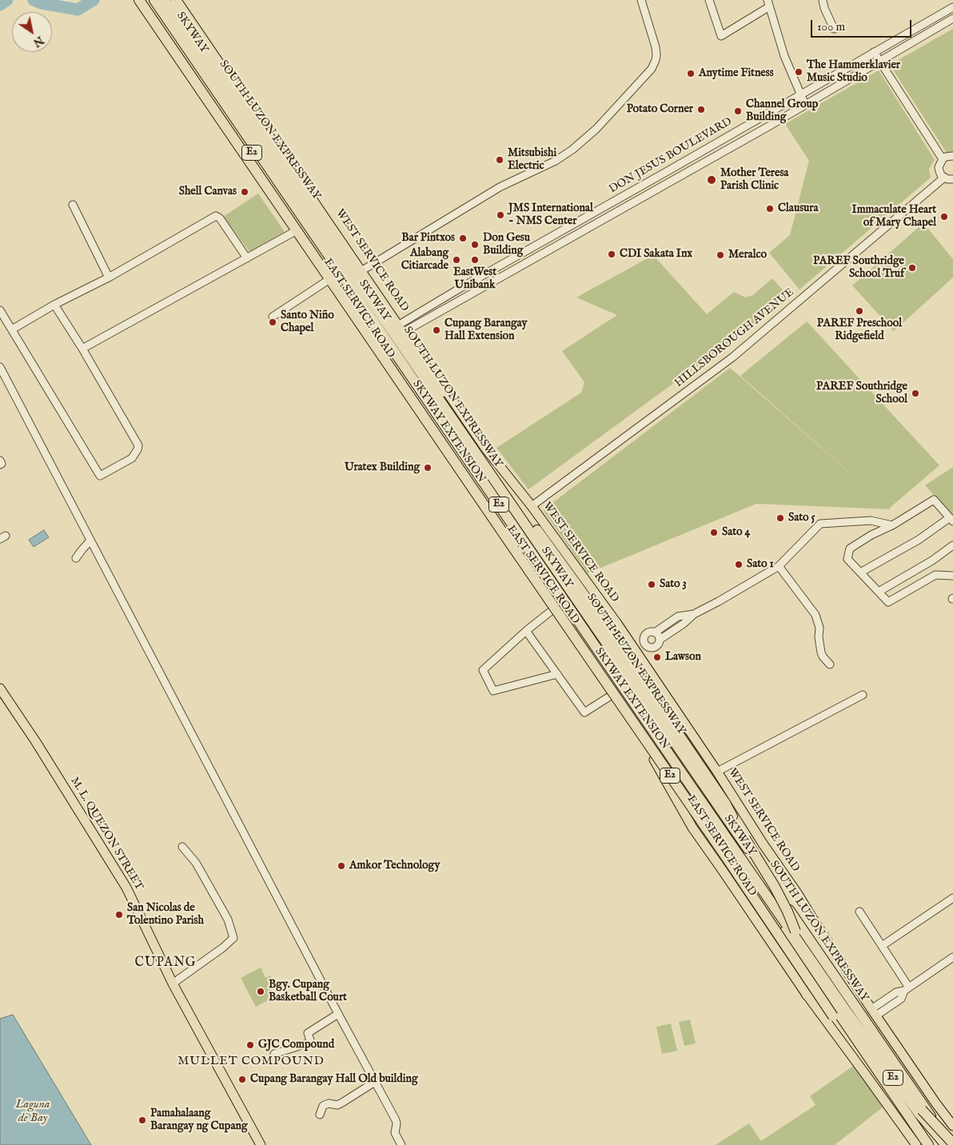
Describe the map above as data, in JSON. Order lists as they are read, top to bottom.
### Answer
{
  "streets": {
    "highway": [
      "SKYWAY",
      "SOUTH LUZON EXPRESSWAY",
      "E2",
      "SKYWAY EXTENSION"
    ],
    "main road": ["WEST SERVICE ROAD", "EAST SERVICE ROAD", "M. L. QUEZON STREET"],
    "street": ["DON JESUS BOULEVARD", "HILLSBOROUGH AVENUE"]
  },
  "crossings": [
    ["SKYWAY", "SKYWAY EXTENSION"],
    ["E2", "SKYWAY EXTENSION"],
    ["DON JESUS BOULEVARD", "WEST SERVICE ROAD"],
    ["WEST SERVICE ROAD", "HILLSBOROUGH AVENUE"],
    ["WEST SERVICE ROAD", "SKYWAY EXTENSION"]
  ],
  "districts": ["CUPANG", "MULLET COMPOUND"],
  "water": ["Laguna de Bay"],
  "places": [
    "The Hammerklavier Music Studio",
    "Anytime Fitness",
    "Potato Corner",
    "Channel Group Building",
    "Mitsubishi Electric",
    "Mother Teresa Parish Clinic",
    "Shell Canvas",
    "Clausura",
    "JMS International - NMS Center",
    "Immaculate Heart of Mary Chapel",
    "Bar Pintxos",
    "Don Gesu Building",
    "CDI Sakata Inx",
    "Meralco",
    "Alabang Citiarcade",
    "EastWest Unibank",
    "PAREF Southridge School Truf",
    "PAREF Preschool Ridgefield",
    "Santo Niño Chapel",
    "Cupang Barangay Hall Extension",
    "PAREF Southridge School",
    "Uratex Building",
    "Sato 5",
    "Sato 4",
    "Sato 1",
    "Sato 3",
    "Lawson",
    "Amkor Technology",
    "San Nicolas de Tolentino Parish",
    "Bgy. Cupang Basketball Court",
    "GJC Compound",
    "Cupang Barangay Hall Old building",
    "Pamahalaang Barangay ng Cupang"
  ],
  "scale_bar": "100 m",
  "north": "bottom right"
}
